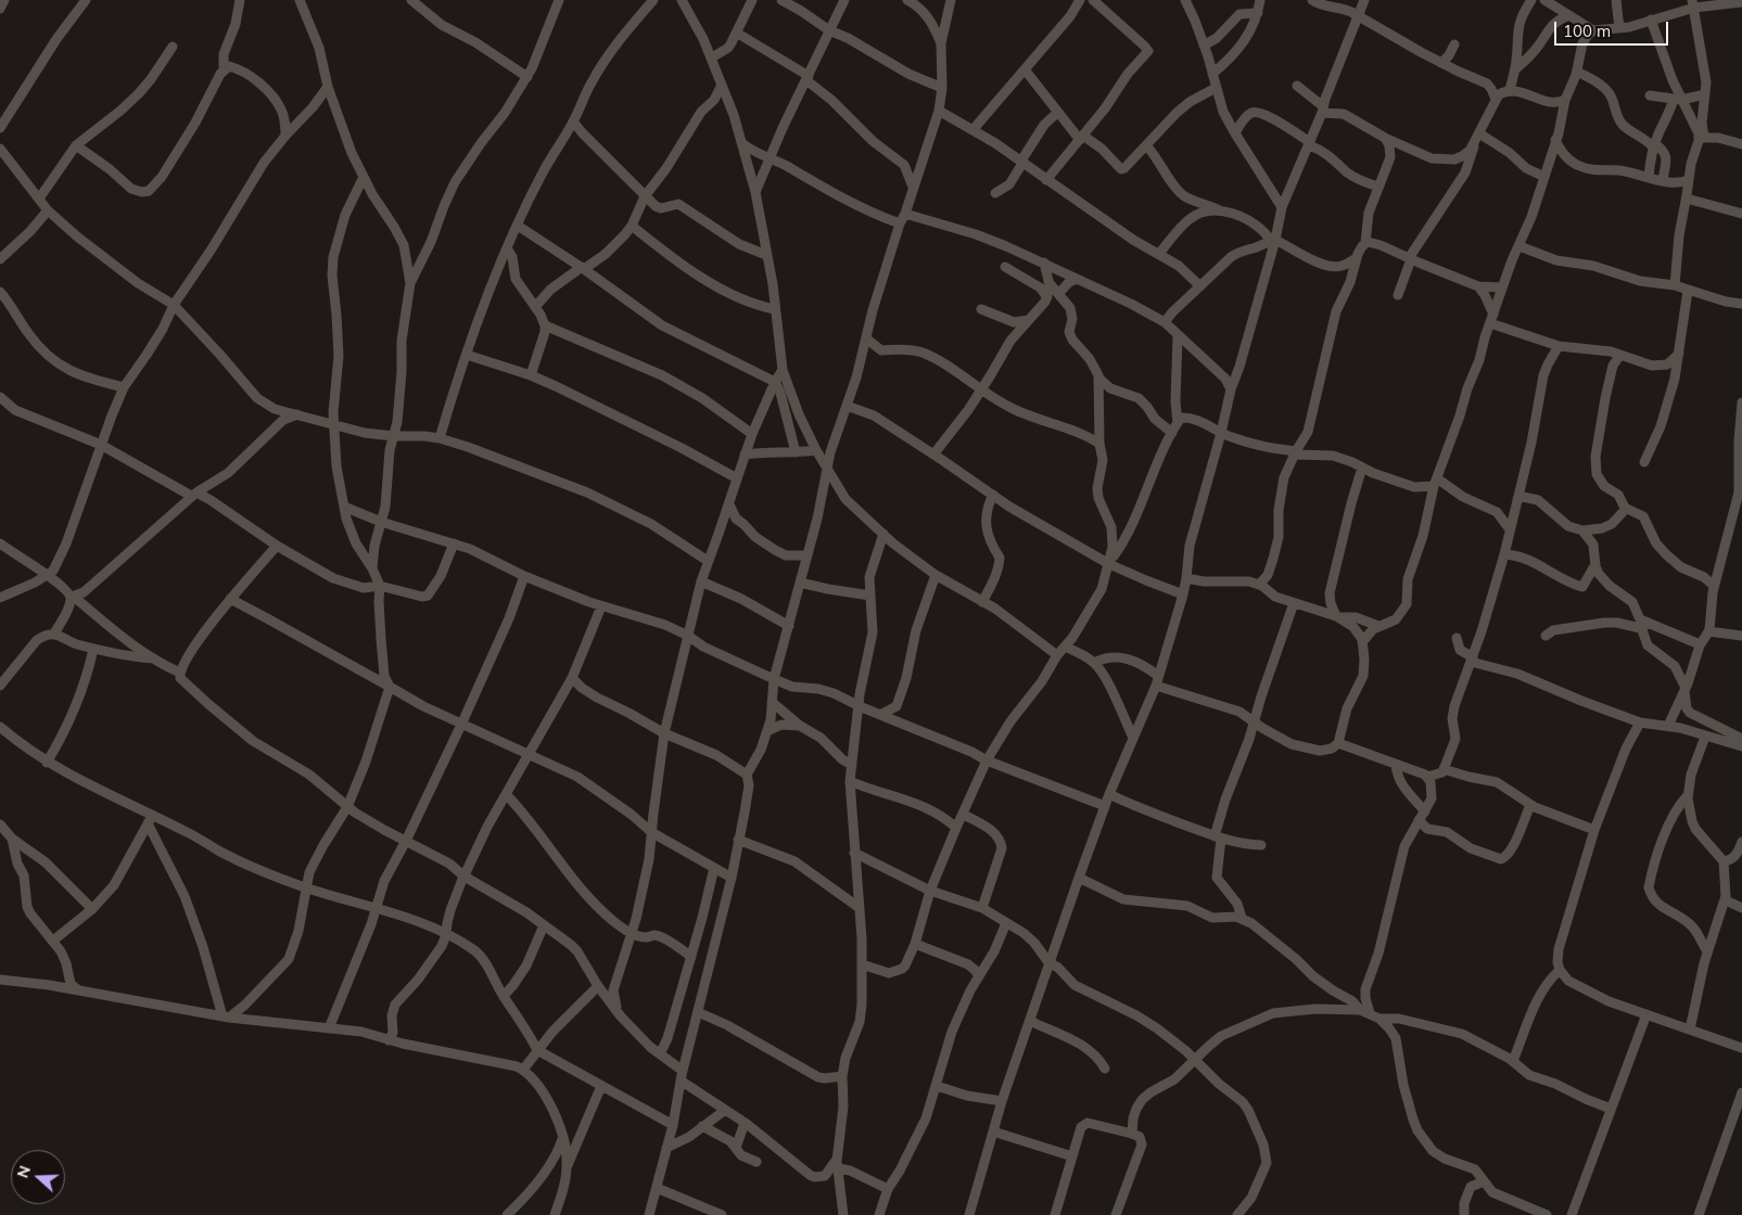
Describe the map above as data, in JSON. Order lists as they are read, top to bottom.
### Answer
{
  "scale_bar": "100 m",
  "north": "left"
}
